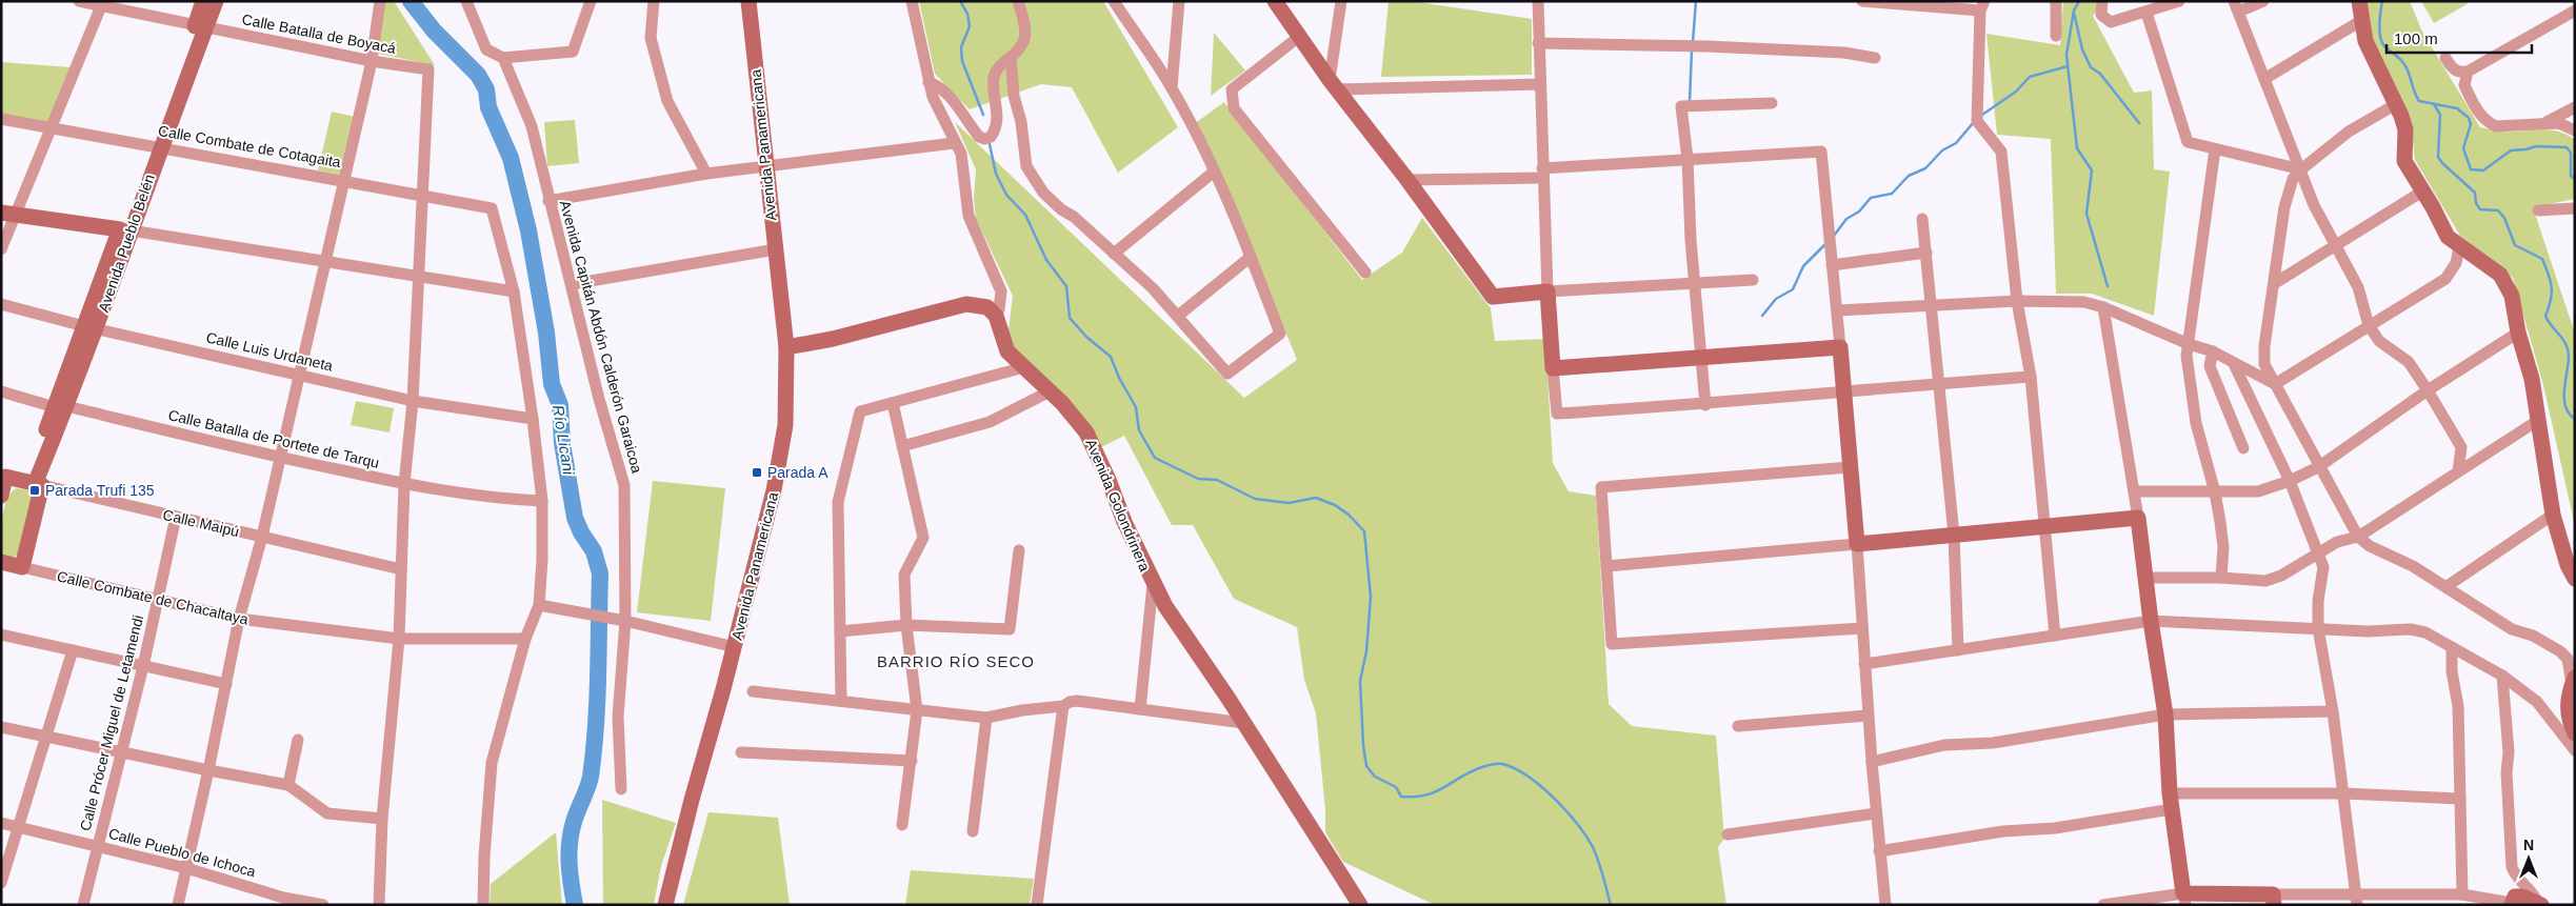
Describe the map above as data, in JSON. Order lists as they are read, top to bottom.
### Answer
{
  "streets": {
    "street": [
      "Calle Batalla de Boyacá",
      "Avenida Panamericana",
      "Calle Combate de Cotagaita",
      "Avenida Pueblo Belén",
      "Avenida Capitán Abdón Calderón Garaicoa",
      "Calle Luis Urdaneta",
      "Calle Batalla de Portete de Tarqu",
      "Avenida Golondrinera",
      "Calle Maipú",
      "Calle Combate de Chacaltaya",
      "Calle Prócer Miguel de Letamendi",
      "Calle Pueblo de Ichoca"
    ]
  },
  "crossings": [
    ["Calle Batalla de Boyacá", "Calle Combate de Cotagaita"],
    ["Calle Batalla de Boyacá", "Avenida Pueblo Belén"],
    ["Calle Combate de Cotagaita", "Avenida Pueblo Belén"],
    ["Avenida Pueblo Belén", "Calle Luis Urdaneta"],
    ["Avenida Pueblo Belén", "Calle Batalla de Portete de Tarqu"],
    ["Avenida Pueblo Belén", "Calle Maipú"],
    ["Avenida Pueblo Belén", "Calle Combate de Chacaltaya"],
    ["Calle Maipú", "Calle Prócer Miguel de Letamendi"],
    ["Calle Combate de Chacaltaya", "Calle Prócer Miguel de Letamendi"],
    ["Calle Prócer Miguel de Letamendi", "Calle Pueblo de Ichoca"]
  ],
  "districts": ["BARRIO RÍO SECO"],
  "water": ["Río Licani"],
  "places": {
    "transit": ["Parada A", "Parada Trufi 135"]
  },
  "scale_bar": "100 m",
  "north": "top"
}
